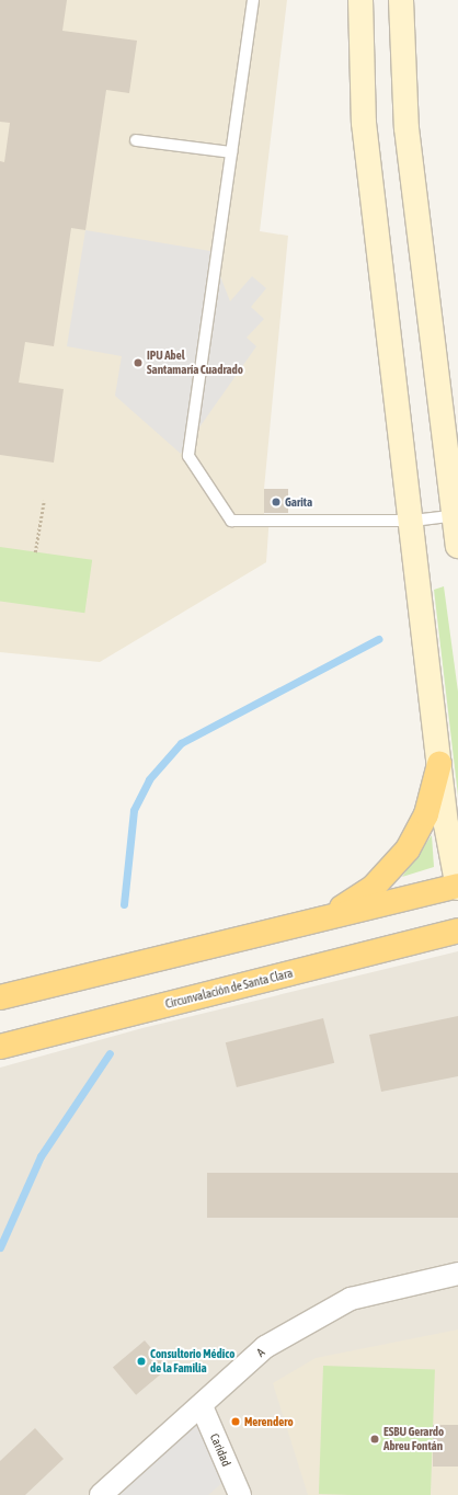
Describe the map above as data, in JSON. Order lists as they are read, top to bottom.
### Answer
{
  "streets": {
    "highway": ["Circunvalación de Santa Clara"],
    "street": ["A", "Caridad"]
  },
  "crossings": [
    ["A", "Caridad"]
  ],
  "places": [
    "IPU Abel Santamaría Cuadrado",
    "Garita",
    "Consultorio Médico de la Familia",
    "Merendero",
    "ESBU Gerardo Abreu Fontán"
  ]
}
